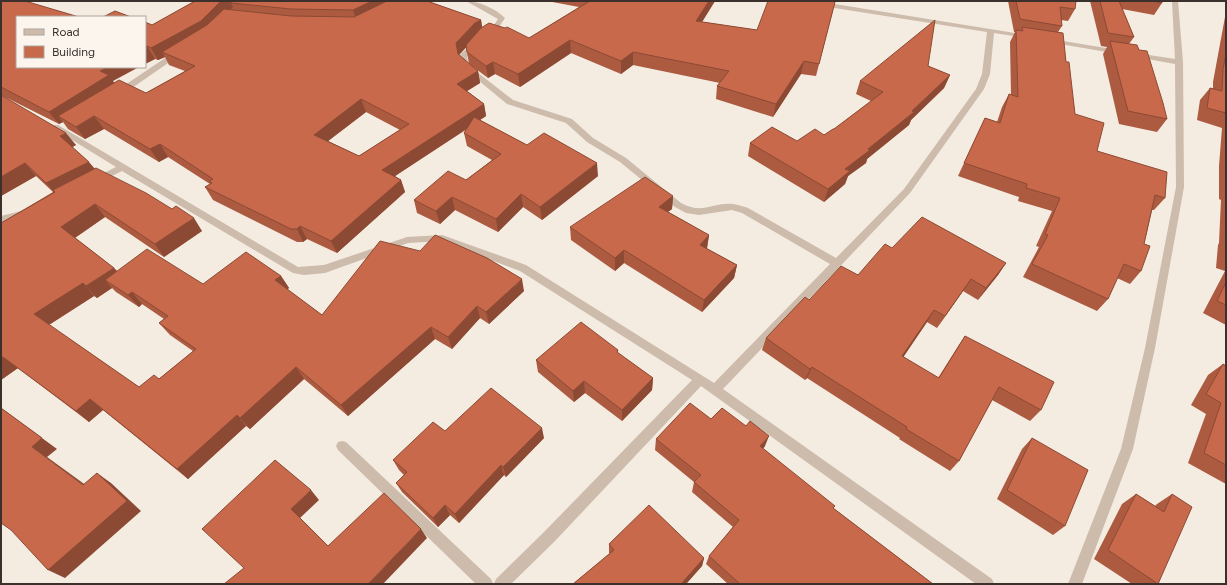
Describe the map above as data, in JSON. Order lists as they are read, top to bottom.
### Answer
{
  "legend": ["Road", "Building"]
}
